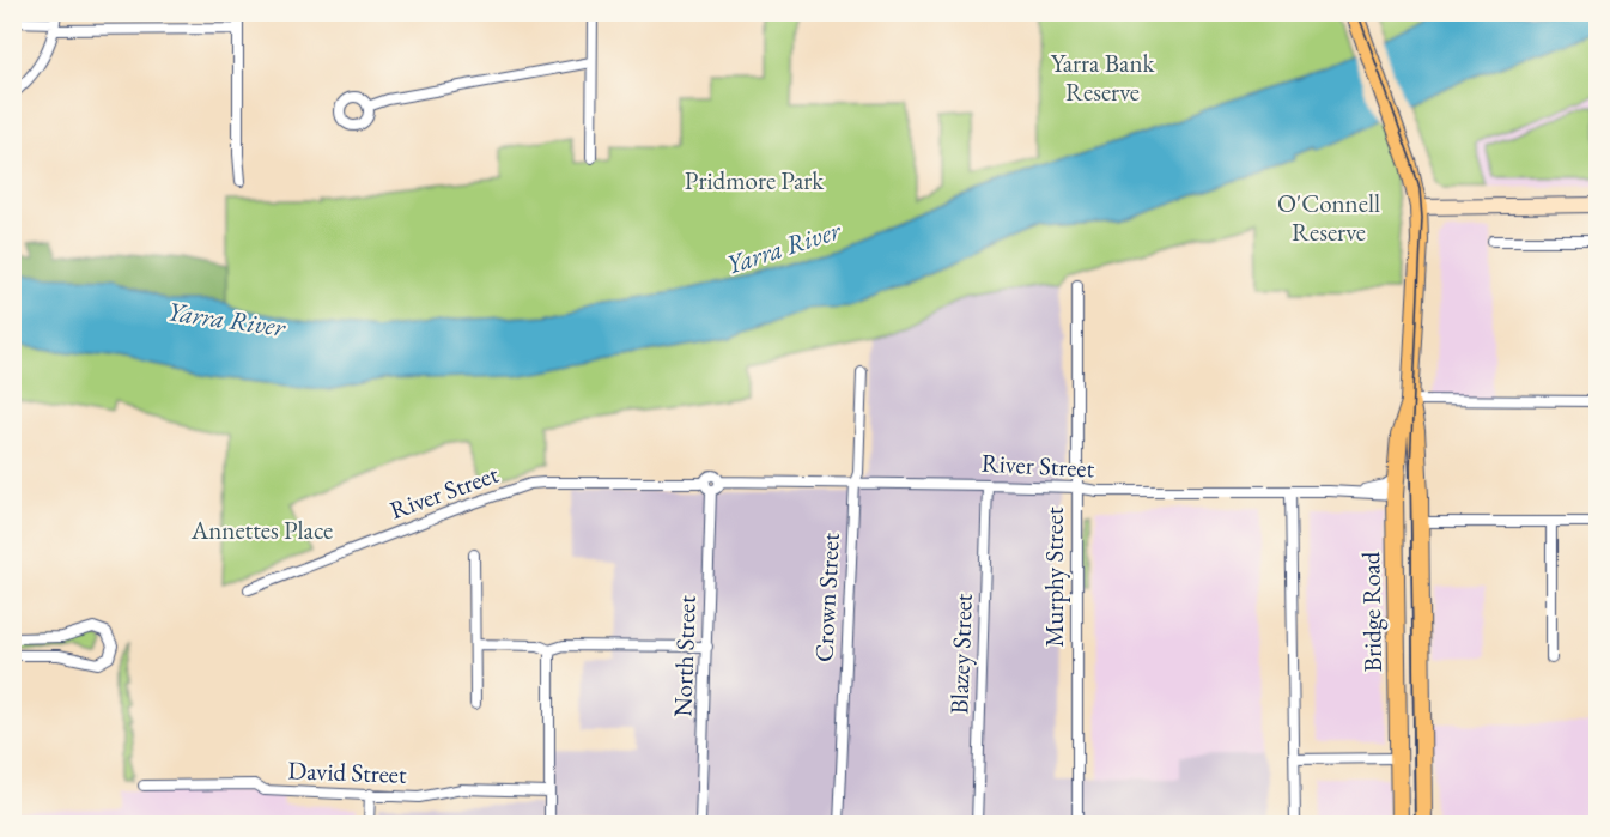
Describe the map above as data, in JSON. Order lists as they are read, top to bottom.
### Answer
{
  "streets": {
    "main road": ["Bridge Road"],
    "street": [
      "River Street",
      "Murphy Street",
      "Crown Street",
      "Blazey Street",
      "North Street",
      "David Street"
    ]
  },
  "crossings": [
    ["River Street", "Murphy Street"],
    ["River Street", "Crown Street"],
    ["River Street", "Bridge Road"],
    ["River Street", "Blazey Street"],
    ["River Street", "North Street"]
  ],
  "water": ["Yarra River"],
  "parks": [
    "Yarra Bank Reserve",
    "Pridmore Park",
    "O'Connell Reserve",
    "Annettes Place"
  ]
}
